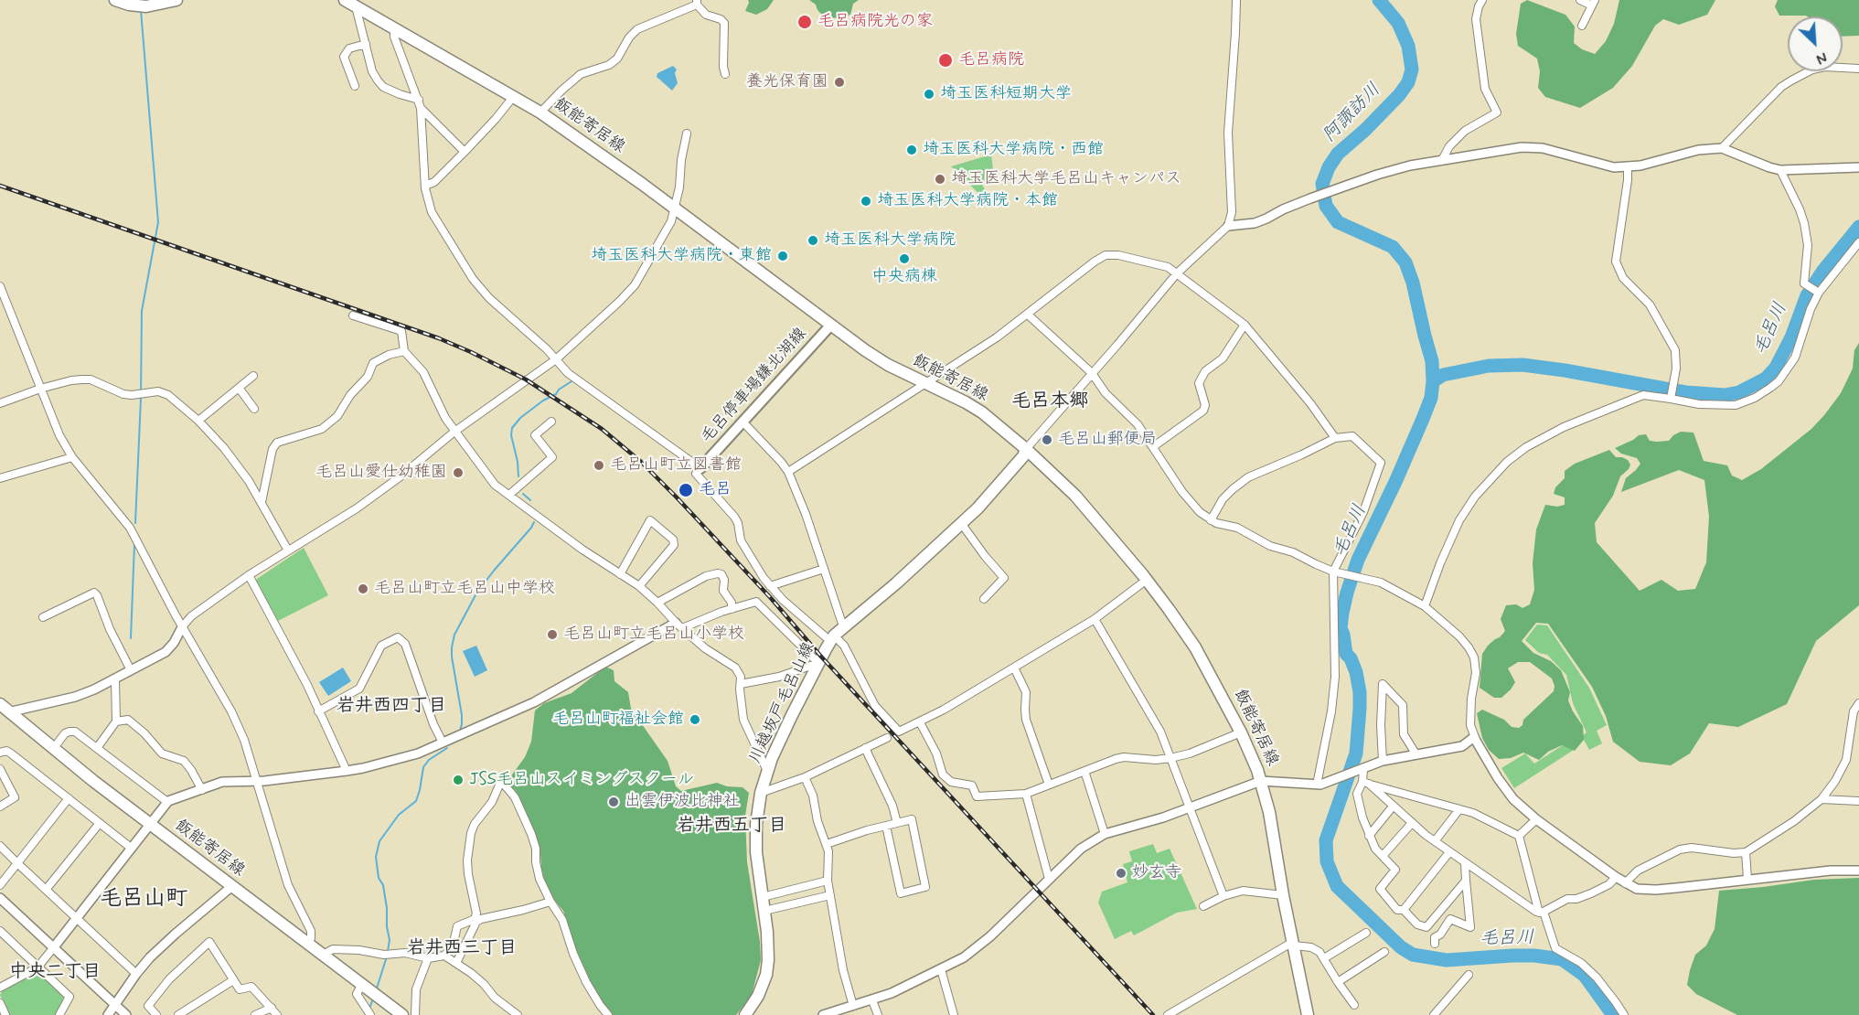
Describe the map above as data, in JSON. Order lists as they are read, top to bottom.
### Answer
{
  "streets": {
    "main road": ["飯能寄居線", "毛呂停車場鎌北湖線", "川越坂戸毛呂山線"]
  },
  "crossings": [
    ["飯能寄居線", "毛呂停車場鎌北湖線"],
    ["飯能寄居線", "川越坂戸毛呂山線"]
  ],
  "districts": [
    "毛呂本郷",
    "岩井西四丁目",
    "岩井西五丁目",
    "毛呂山町",
    "岩井西三丁目",
    "中央二丁目"
  ],
  "water": ["阿諏訪川", "毛呂川"],
  "places": [
    "毛呂病院光の家",
    "毛呂病院",
    "養光保育園",
    "埼玉医科短期大学",
    "埼玉医科大学病院・西館",
    "埼玉医科大学毛呂山キャンパス",
    "埼玉医科大学病院・本館",
    "埼玉医科大学病院",
    "埼玉医科大学病院・東館",
    "中央病棟",
    "毛呂山郵便局",
    "毛呂山町立図書館",
    "毛呂山愛仕幼稚園",
    "毛呂",
    "毛呂山町立毛呂山中学校",
    "毛呂山町立毛呂山小学校",
    "毛呂山町福祉会館",
    "JSS毛呂山スイミングスクール",
    "出雲伊波比神社",
    "妙玄寺"
  ],
  "north": "bottom right"
}
